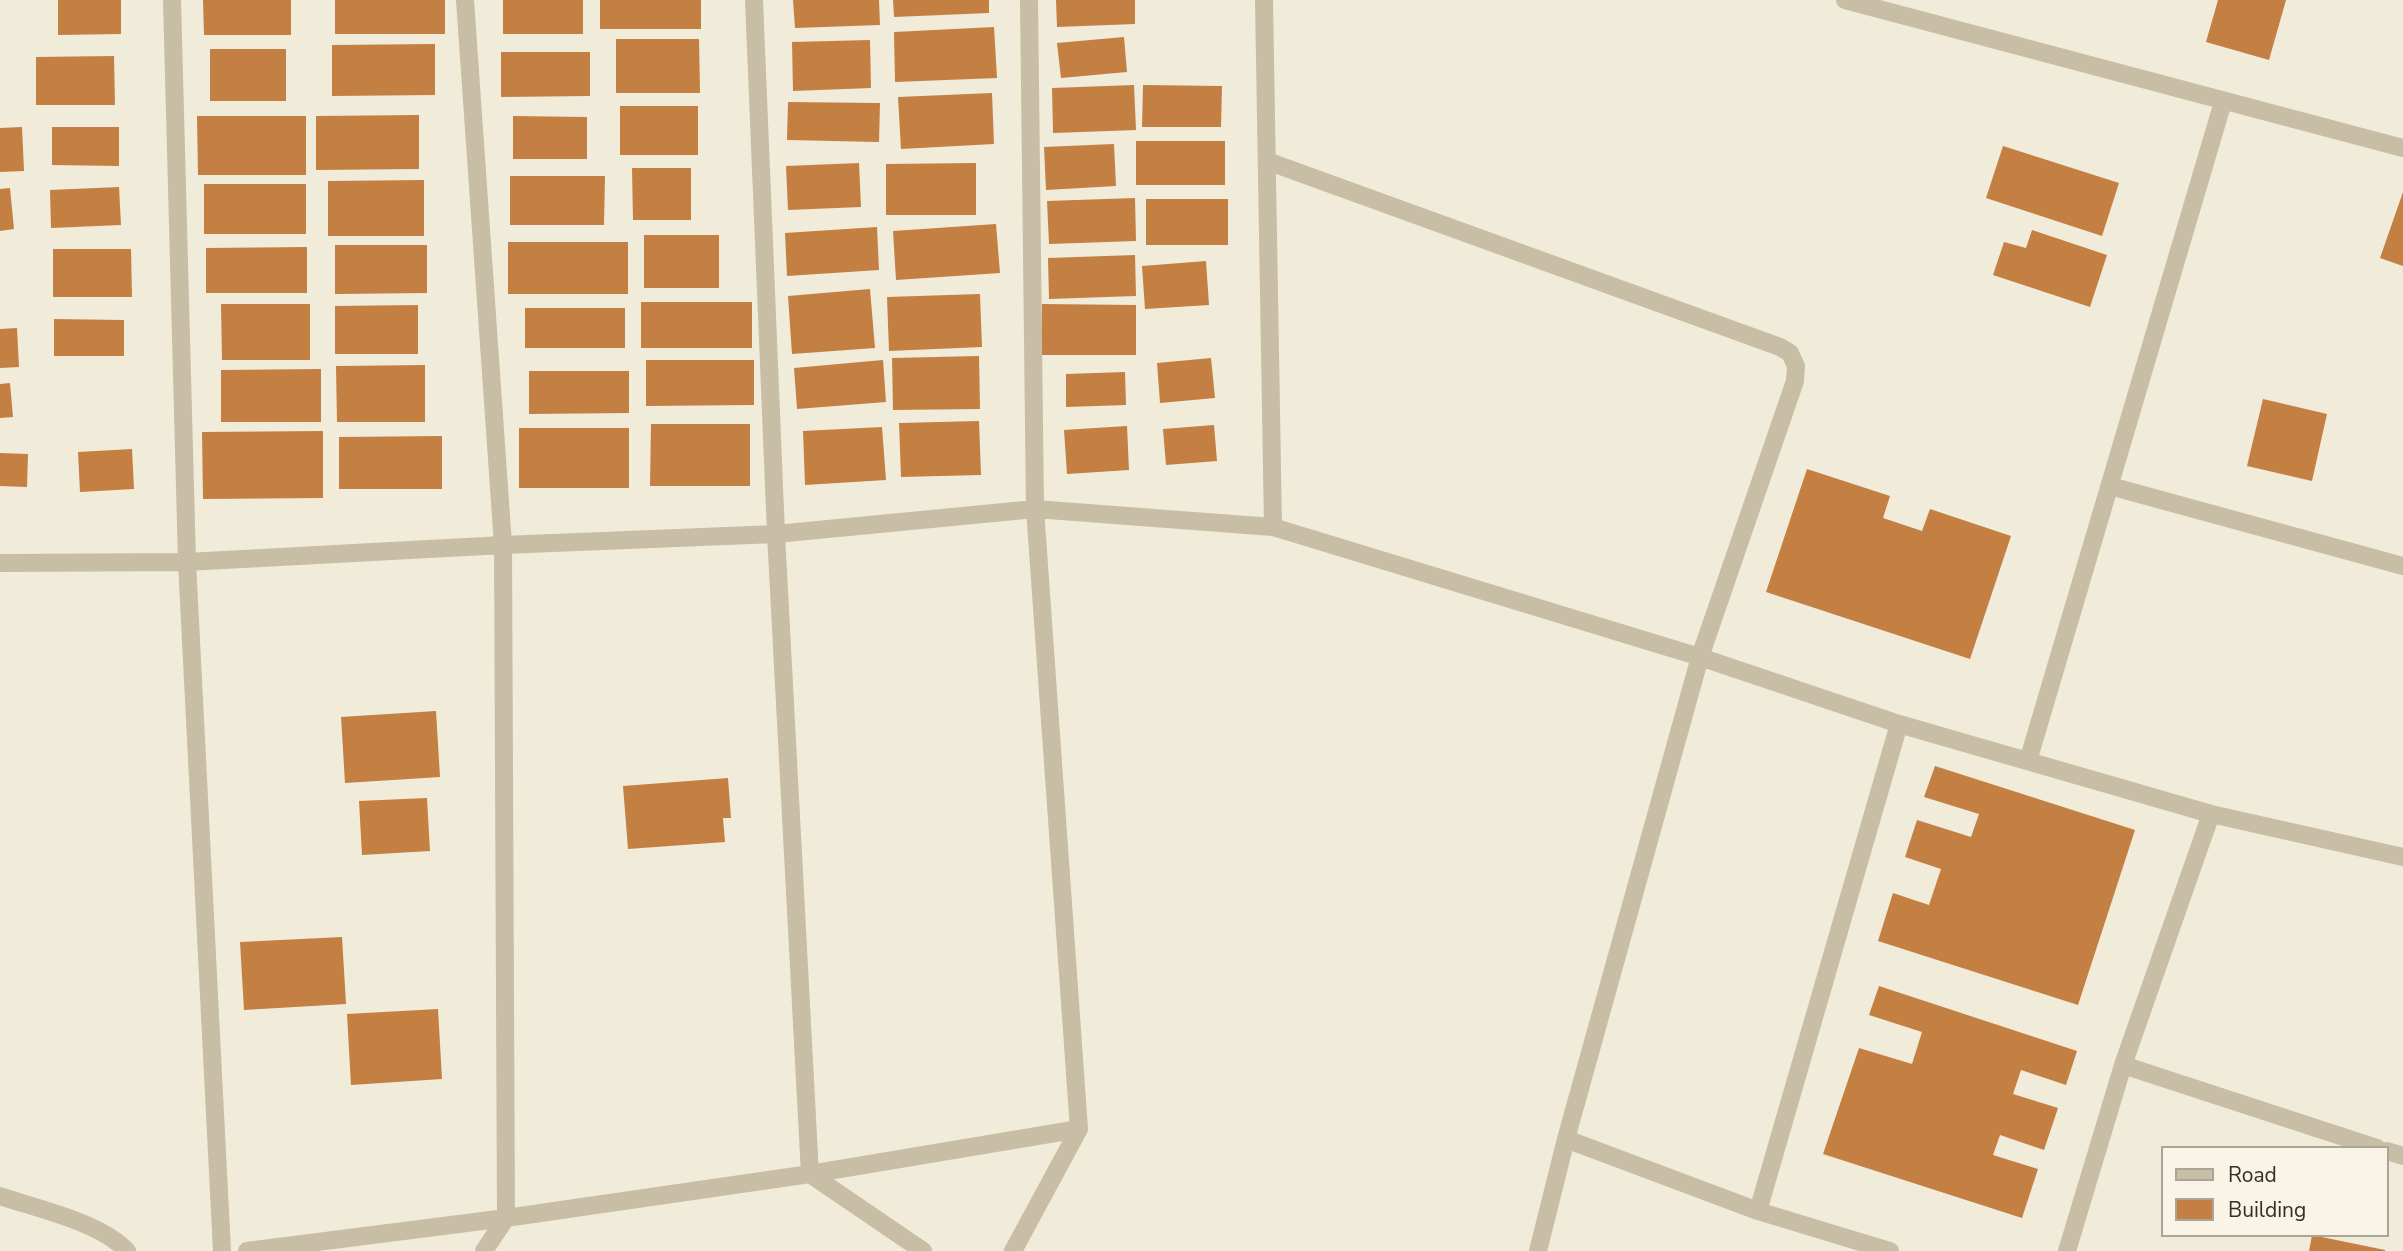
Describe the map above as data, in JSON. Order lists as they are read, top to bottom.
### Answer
{
  "legend": ["Road", "Building"]
}
